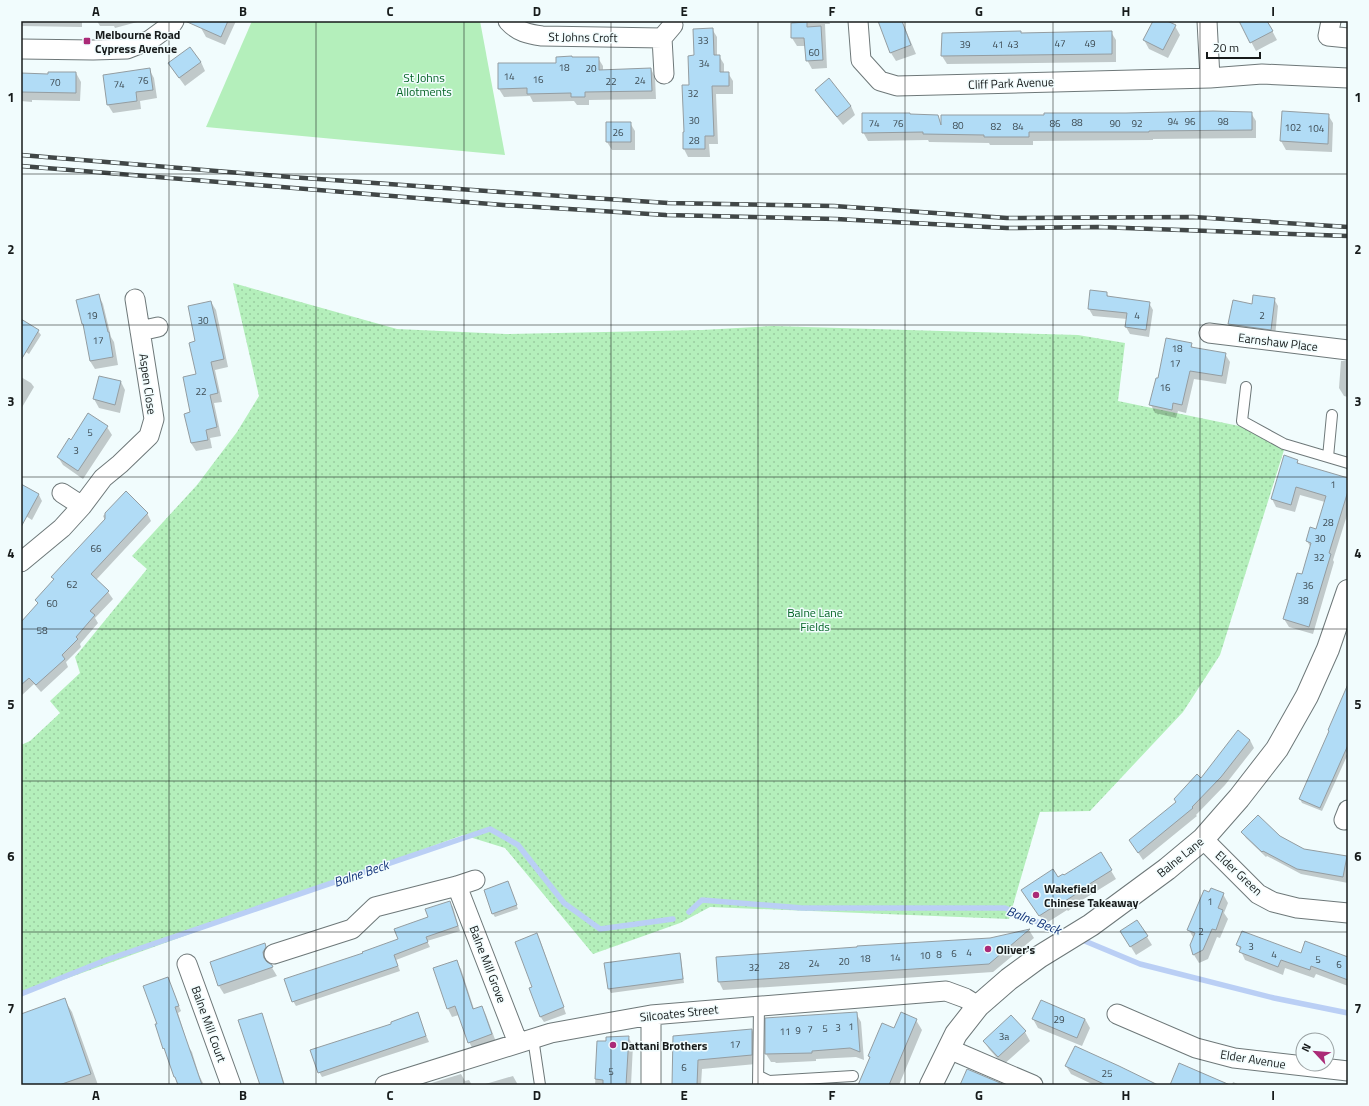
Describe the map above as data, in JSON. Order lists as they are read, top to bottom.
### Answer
{
  "streets": {
    "street": [
      "St Johns Croft",
      "Cliff Park Avenue",
      "Earnshaw Place",
      "Aspen Close",
      "Balne Lane",
      "Elder Green",
      "Balne Mill Grove",
      "Silcoates Street",
      "Balne Mill Court",
      "Elder Avenue"
    ]
  },
  "crossings": [
    ["Balne Lane", "Elder Green"],
    ["Balne Lane", "Silcoates Street"],
    ["Balne Mill Grove", "Silcoates Street"]
  ],
  "water": ["Balne Beck"],
  "parks": ["St Johns Allotments", "Balne Lane Fields"],
  "places": {
    "transit": ["Melbourne Road Cypress Avenue"],
    "other": ["Wakefield Chinese Takeaway", "Oliver's", "Dattani Brothers"]
  },
  "house_numbers": [
    "33",
    "47",
    "49",
    "39",
    "41",
    "43",
    "60",
    "34",
    "18",
    "20",
    "14",
    "16",
    "76",
    "24",
    "22",
    "70",
    "74",
    "32",
    "30",
    "94",
    "96",
    "98",
    "88",
    "74",
    "76",
    "86",
    "90",
    "92",
    "80",
    "82",
    "84",
    "102",
    "104",
    "26",
    "28",
    "19",
    "4",
    "2",
    "30",
    "17",
    "18",
    "17",
    "16",
    "22",
    "5",
    "3",
    "1",
    "28",
    "30",
    "66",
    "32",
    "62",
    "36",
    "38",
    "60",
    "58",
    "1",
    "2",
    "3",
    "4",
    "6",
    "8",
    "4",
    "10",
    "14",
    "18",
    "5",
    "20",
    "24",
    "6",
    "28",
    "32",
    "29",
    "1",
    "3",
    "5",
    "7",
    "9",
    "11",
    "3a",
    "17",
    "6",
    "5",
    "25"
  ],
  "scale_bar": "20 m",
  "north": "top left",
  "grid": {
    "columns": [
      "A",
      "B",
      "C",
      "D",
      "E",
      "F",
      "G",
      "H",
      "I"
    ],
    "rows": [
      "1",
      "2",
      "3",
      "4",
      "5",
      "6",
      "7"
    ]
  }
}
